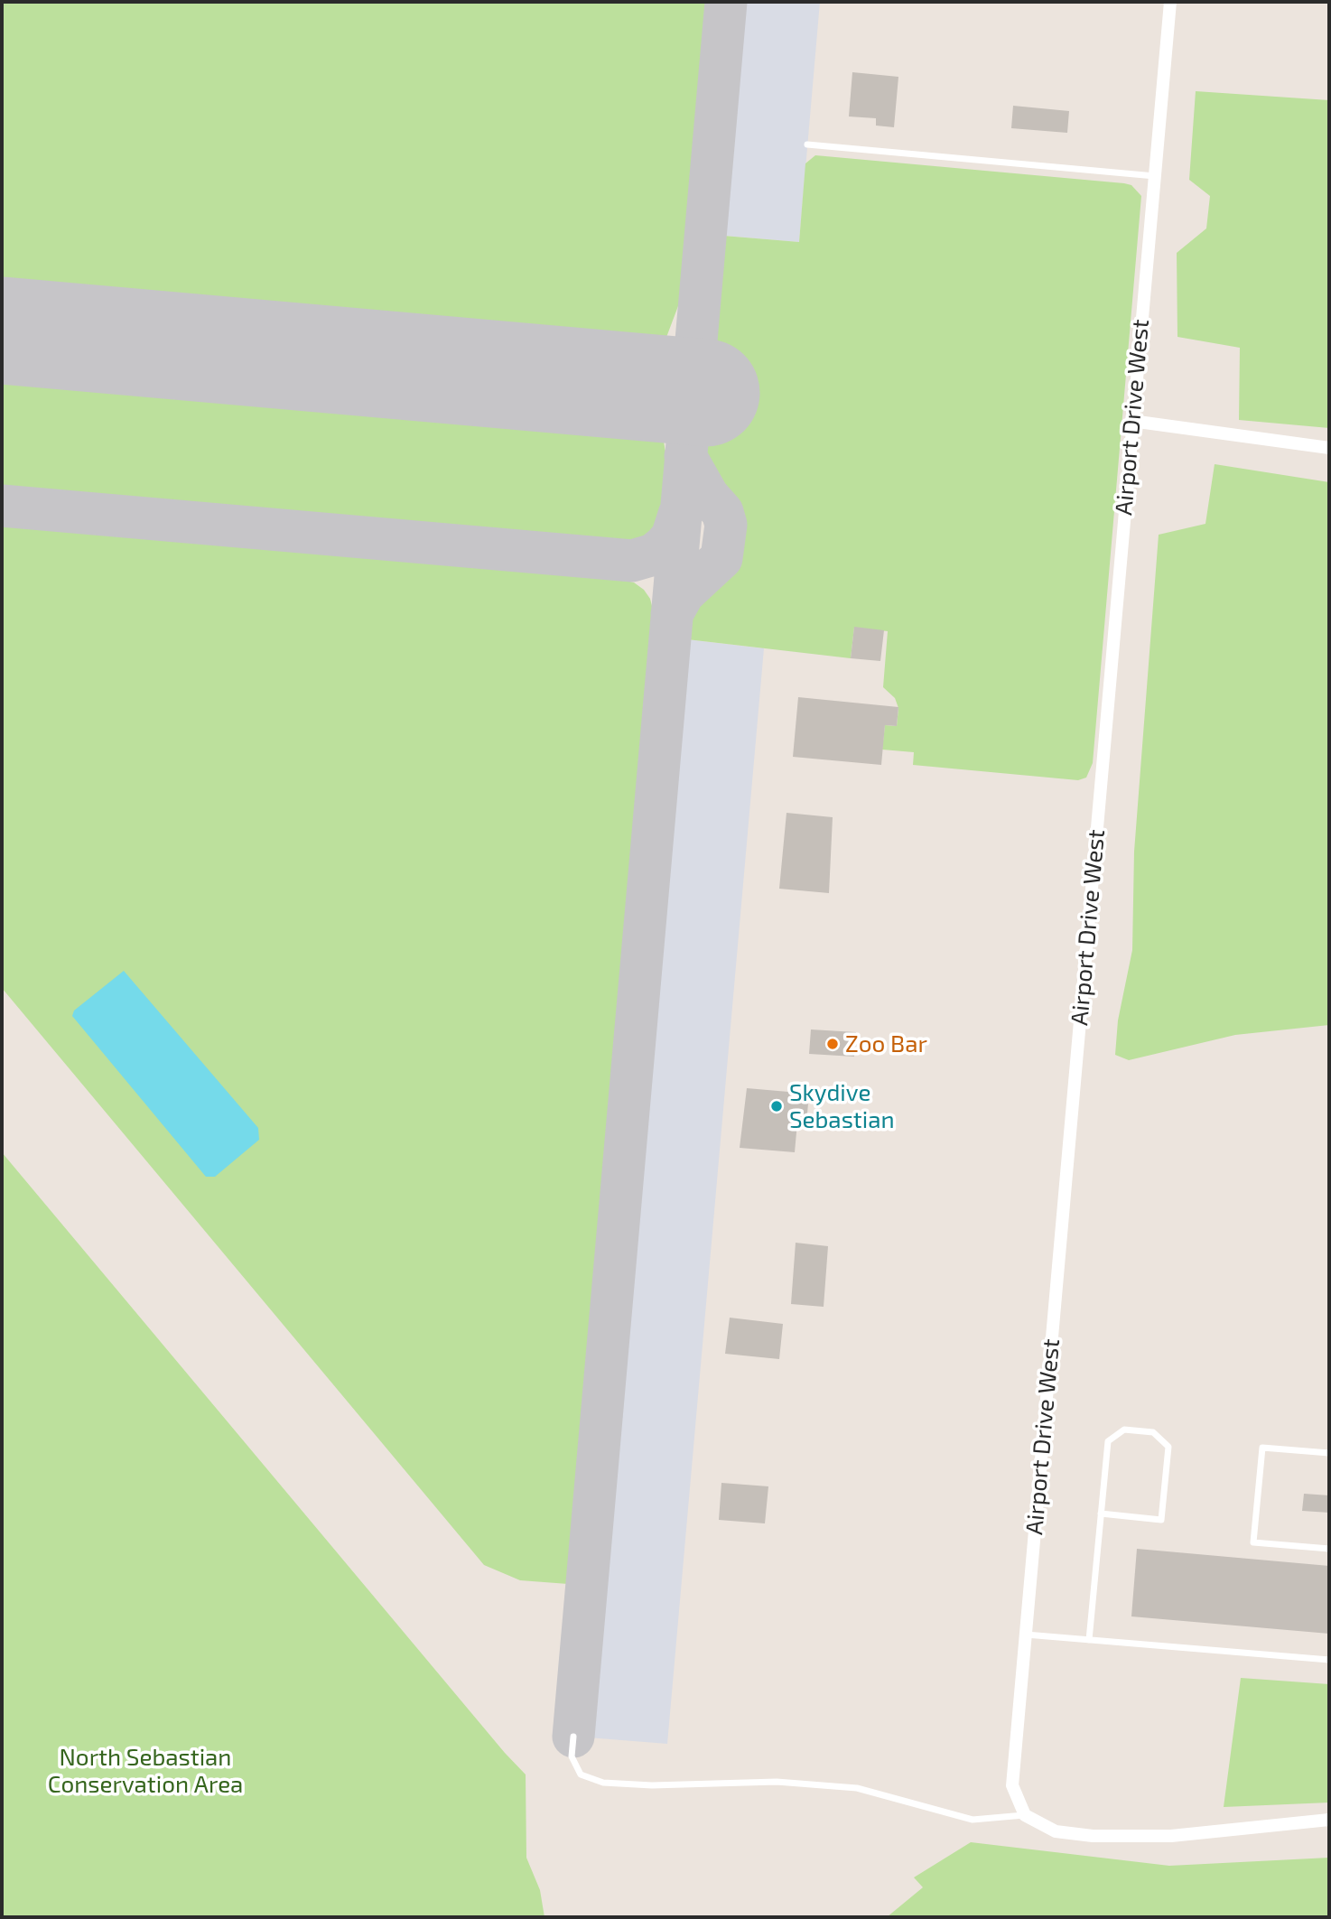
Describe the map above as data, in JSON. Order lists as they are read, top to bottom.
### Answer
{
  "streets": {
    "street": ["Airport Drive West"]
  },
  "parks": ["North Sebastian Conservation Area"],
  "places": ["Zoo Bar", "Skydive Sebastian"]
}
